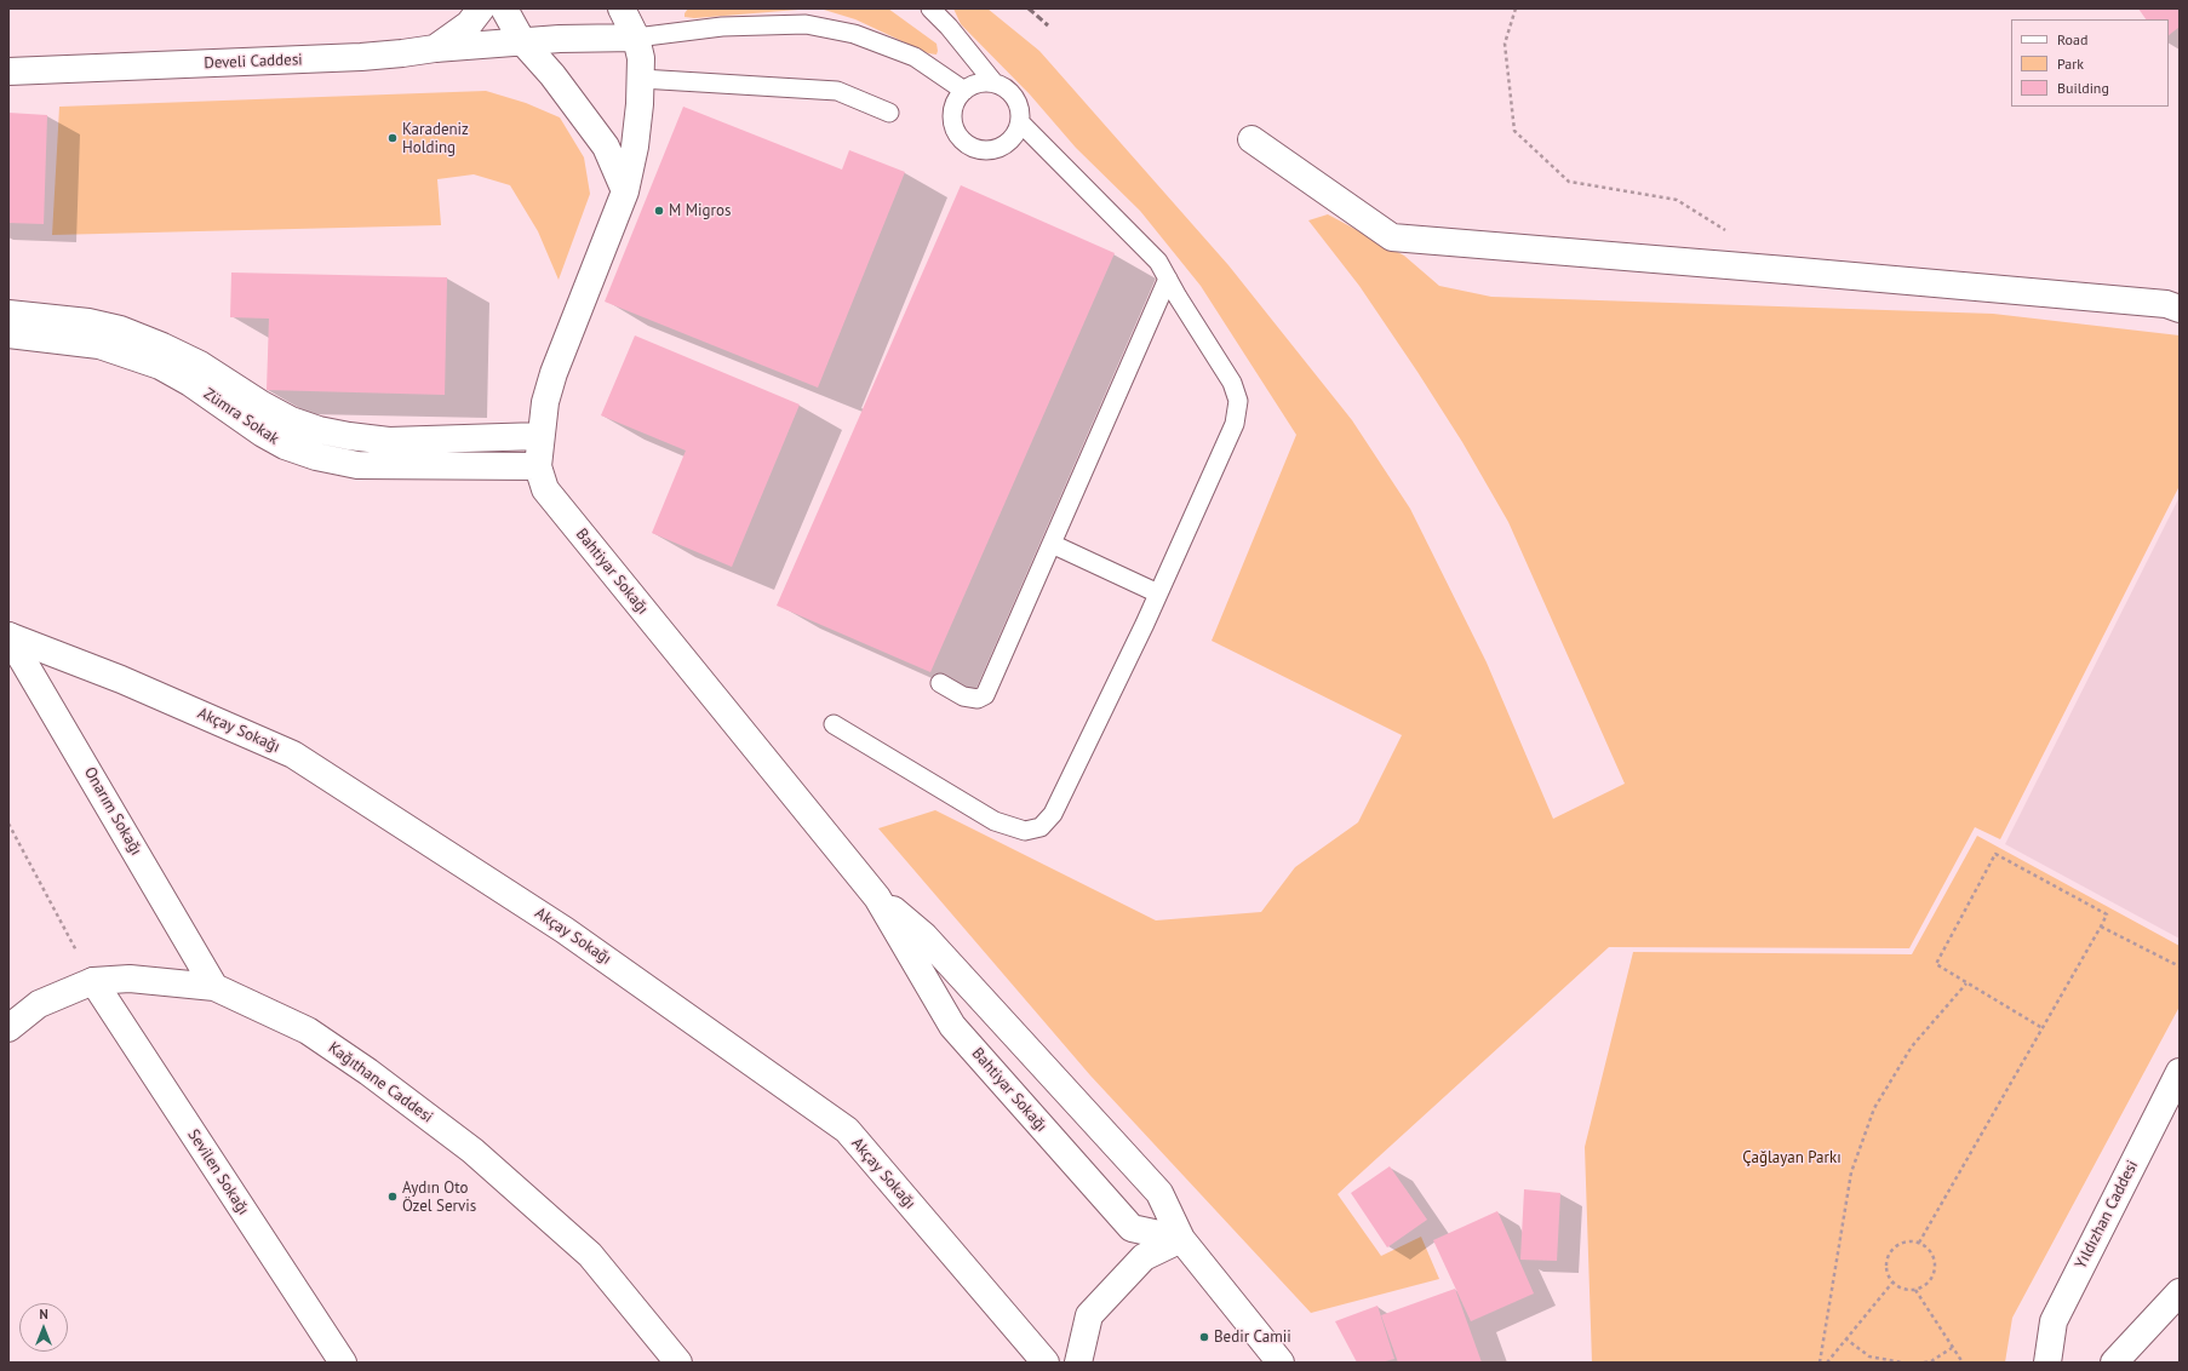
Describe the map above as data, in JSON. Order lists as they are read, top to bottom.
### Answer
{
  "streets": {
    "street": [
      "Develi Caddesi",
      "Zümra Sokak",
      "Bahtiyar Sokağı",
      "Akçay Sokağı",
      "Onarım Sokağı",
      "Kağıthane Caddesi",
      "Sevilen Sokağı",
      "Yıldızhan Caddesi"
    ]
  },
  "crossings": [
    ["Zümra Sokak", "Bahtiyar Sokağı"],
    ["Akçay Sokağı", "Onarım Sokağı"],
    ["Onarım Sokağı", "Kağıthane Caddesi"],
    ["Kağıthane Caddesi", "Sevilen Sokağı"]
  ],
  "parks": ["Çağlayan Parkı"],
  "places": [
    "Karadeniz Holding",
    "M Migros",
    "Aydın Oto Özel Servis",
    "Bedir Camii"
  ],
  "legend": ["Road", "Park", "Building"],
  "north": "top"
}
